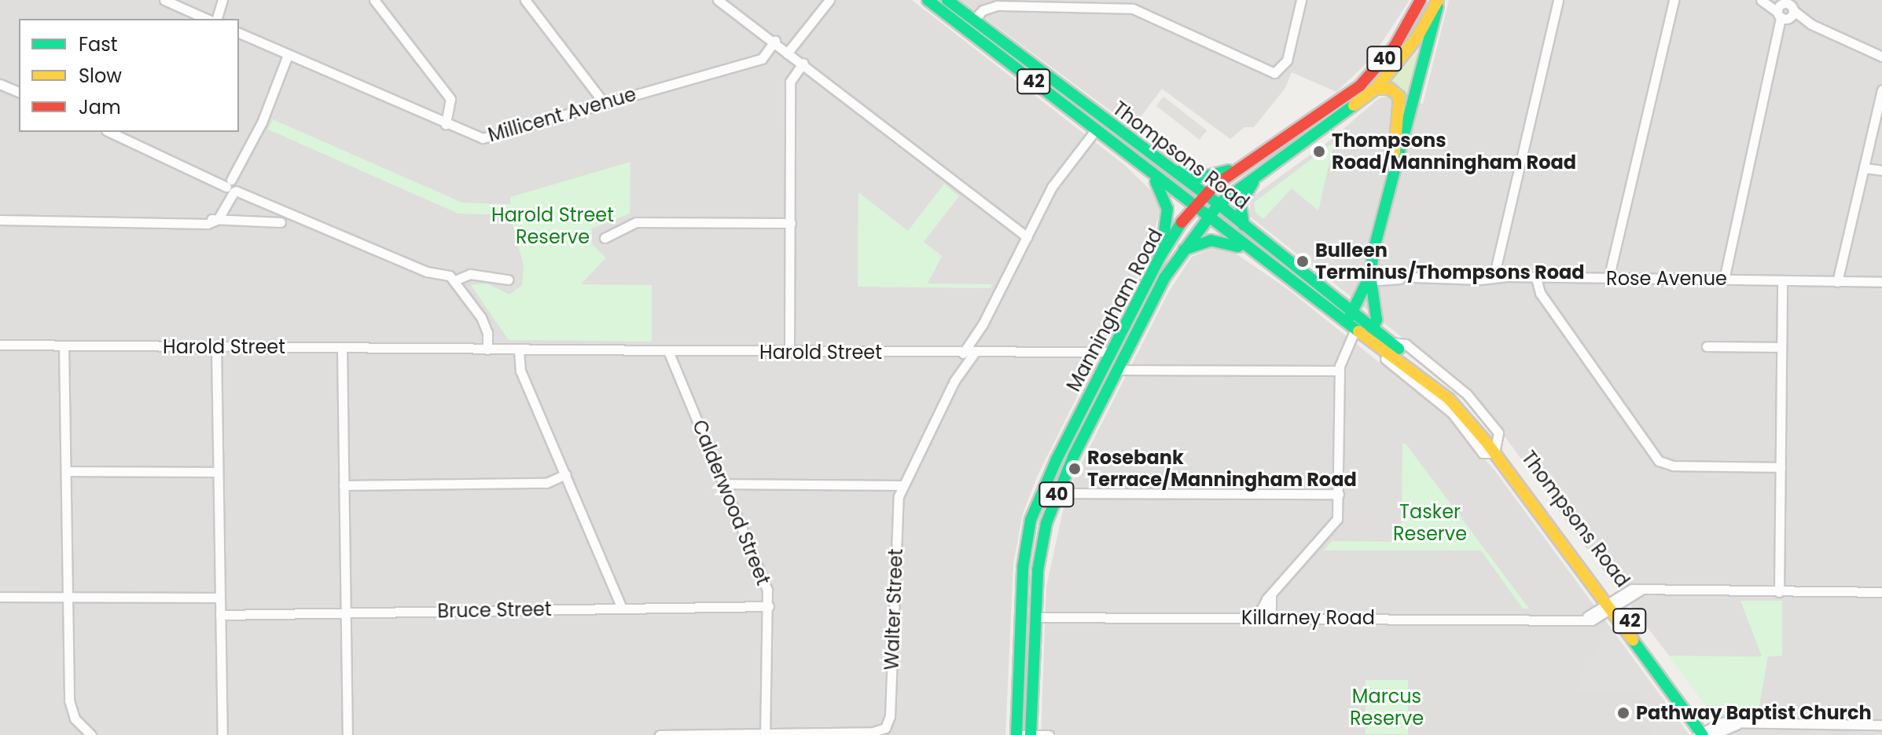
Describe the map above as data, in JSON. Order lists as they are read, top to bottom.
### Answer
{
  "streets": {
    "main road": [
      "40",
      "42",
      "Thompsons Road",
      "Manningham Road"
    ],
    "street": [
      "Millicent Avenue",
      "Rose Avenue",
      "Harold Street",
      "Calderwood Street",
      "Walter Street",
      "Bruce Street",
      "Killarney Road"
    ]
  },
  "crossings": [
    ["Thompsons Road", "Manningham Road"],
    ["Thompsons Road", "Killarney Road"],
    ["Manningham Road", "Harold Street"],
    ["Manningham Road", "Killarney Road"],
    ["Harold Street", "Calderwood Street"],
    ["Harold Street", "Walter Street"],
    ["Calderwood Street", "Walter Street"],
    ["Calderwood Street", "Bruce Street"]
  ],
  "parks": ["Harold Street Reserve", "Tasker Reserve", "Marcus Reserve"],
  "places": [
    "Thompsons Road/Manningham Road",
    "Bulleen Terminus/Thompsons Road",
    "Rosebank Terrace/Manningham Road",
    "Pathway Baptist Church"
  ],
  "legend": ["Fast", "Slow", "Jam"]
}
